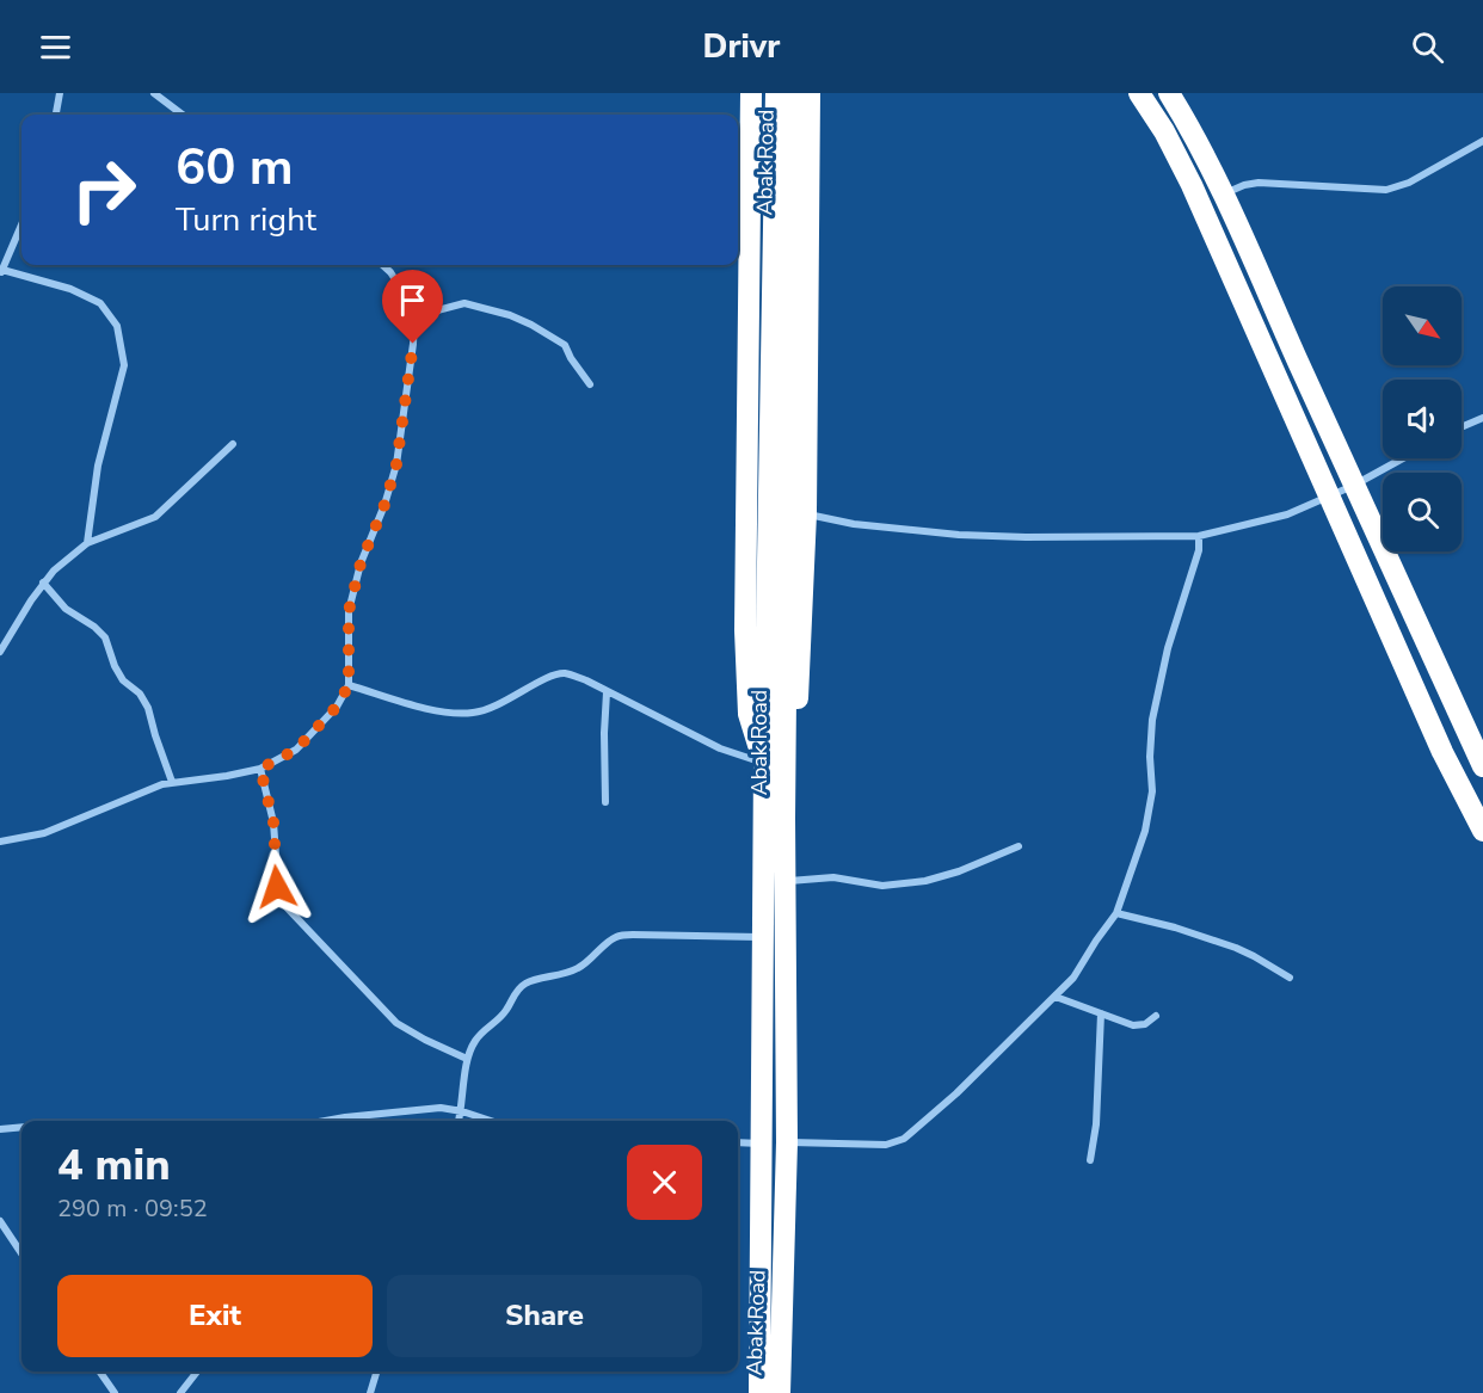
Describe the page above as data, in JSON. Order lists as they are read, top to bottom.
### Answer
{
  "streets": {
    "highway": ["Abak Road"]
  },
  "north": "bottom right",
  "page": {
    "header": "Drivr",
    "turn": ["60 m", "Turn right"],
    "heading": ["4 min", "290 m · 09:52"],
    "buttons": ["Exit", "Share"]
  }
}
